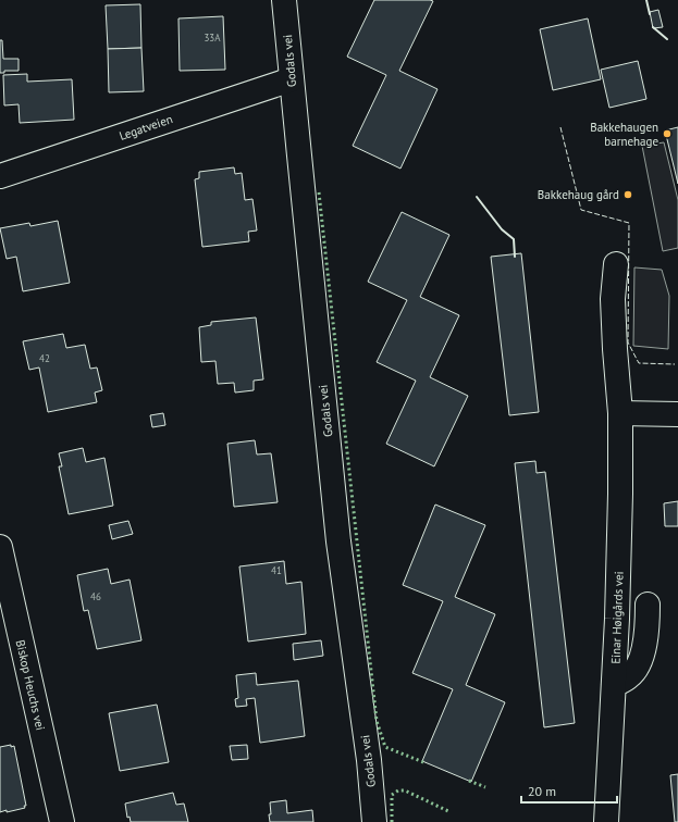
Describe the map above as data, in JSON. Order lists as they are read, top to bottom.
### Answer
{
  "streets": {
    "street": [
      "Godals vei",
      "Legatveien",
      "Einar Høigårds vei",
      "Biskop Heuchs vei"
    ]
  },
  "crossings": [
    ["Godals vei", "Legatveien"]
  ],
  "places": ["Bakkehaugen barnehage", "Bakkehaug gård"],
  "house_numbers": [
    "33A",
    "42",
    "41",
    "46"
  ],
  "scale_bar": "20 m"
}
